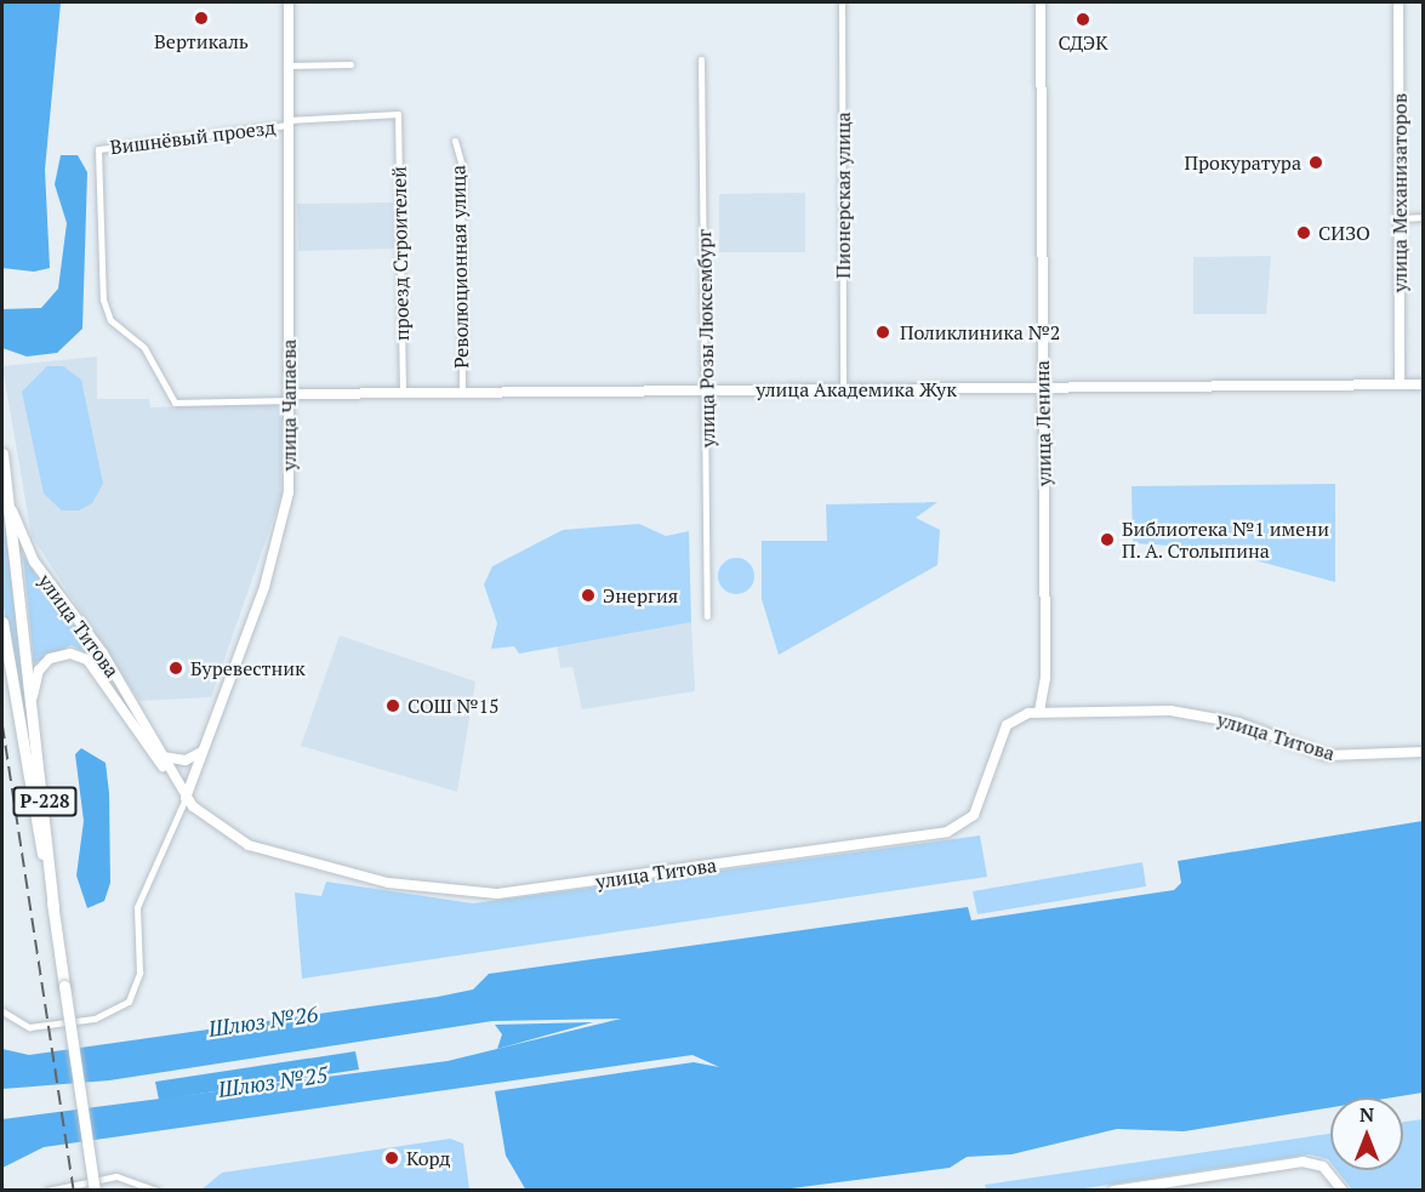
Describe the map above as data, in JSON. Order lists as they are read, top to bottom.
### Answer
{
  "streets": {
    "highway": ["Р-228"],
    "main road": [
      "улица Механизаторов",
      "улица Академика Жук",
      "улица Чапаева",
      "улица Ленина",
      "улица Титова"
    ],
    "street": [
      "Вишнёвый проезд",
      "Пионерская улица",
      "проезд Строителей",
      "Революционная улица",
      "улица Розы Люксембург"
    ]
  },
  "crossings": [
    ["Вишнёвый проезд", "проезд Строителей"],
    ["Вишнёвый проезд", "улица Академика Жук"],
    ["Вишнёвый проезд", "улица Чапаева"],
    ["улица Механизаторов", "улица Академика Жук"],
    ["Пионерская улица", "улица Академика Жук"],
    ["проезд Строителей", "улица Академика Жук"],
    ["Революционная улица", "улица Академика Жук"],
    ["улица Розы Люксембург", "улица Академика Жук"],
    ["улица Академика Жук", "улица Чапаева"],
    ["улица Академика Жук", "улица Ленина"],
    ["улица Чапаева", "улица Титова"],
    ["улица Ленина", "улица Титова"],
    ["улица Титова", "Р-228"]
  ],
  "water": ["Шлюз №26", "Шлюз №25"],
  "places": [
    "Вертикаль",
    "СДЭК",
    "Прокуратура",
    "СИЗО",
    "Поликлиника №2",
    "Библиотека №1 имени П. А. Столыпина",
    "Энергия",
    "Буревестник",
    "СОШ №15",
    "Корд"
  ],
  "north": "top"
}
